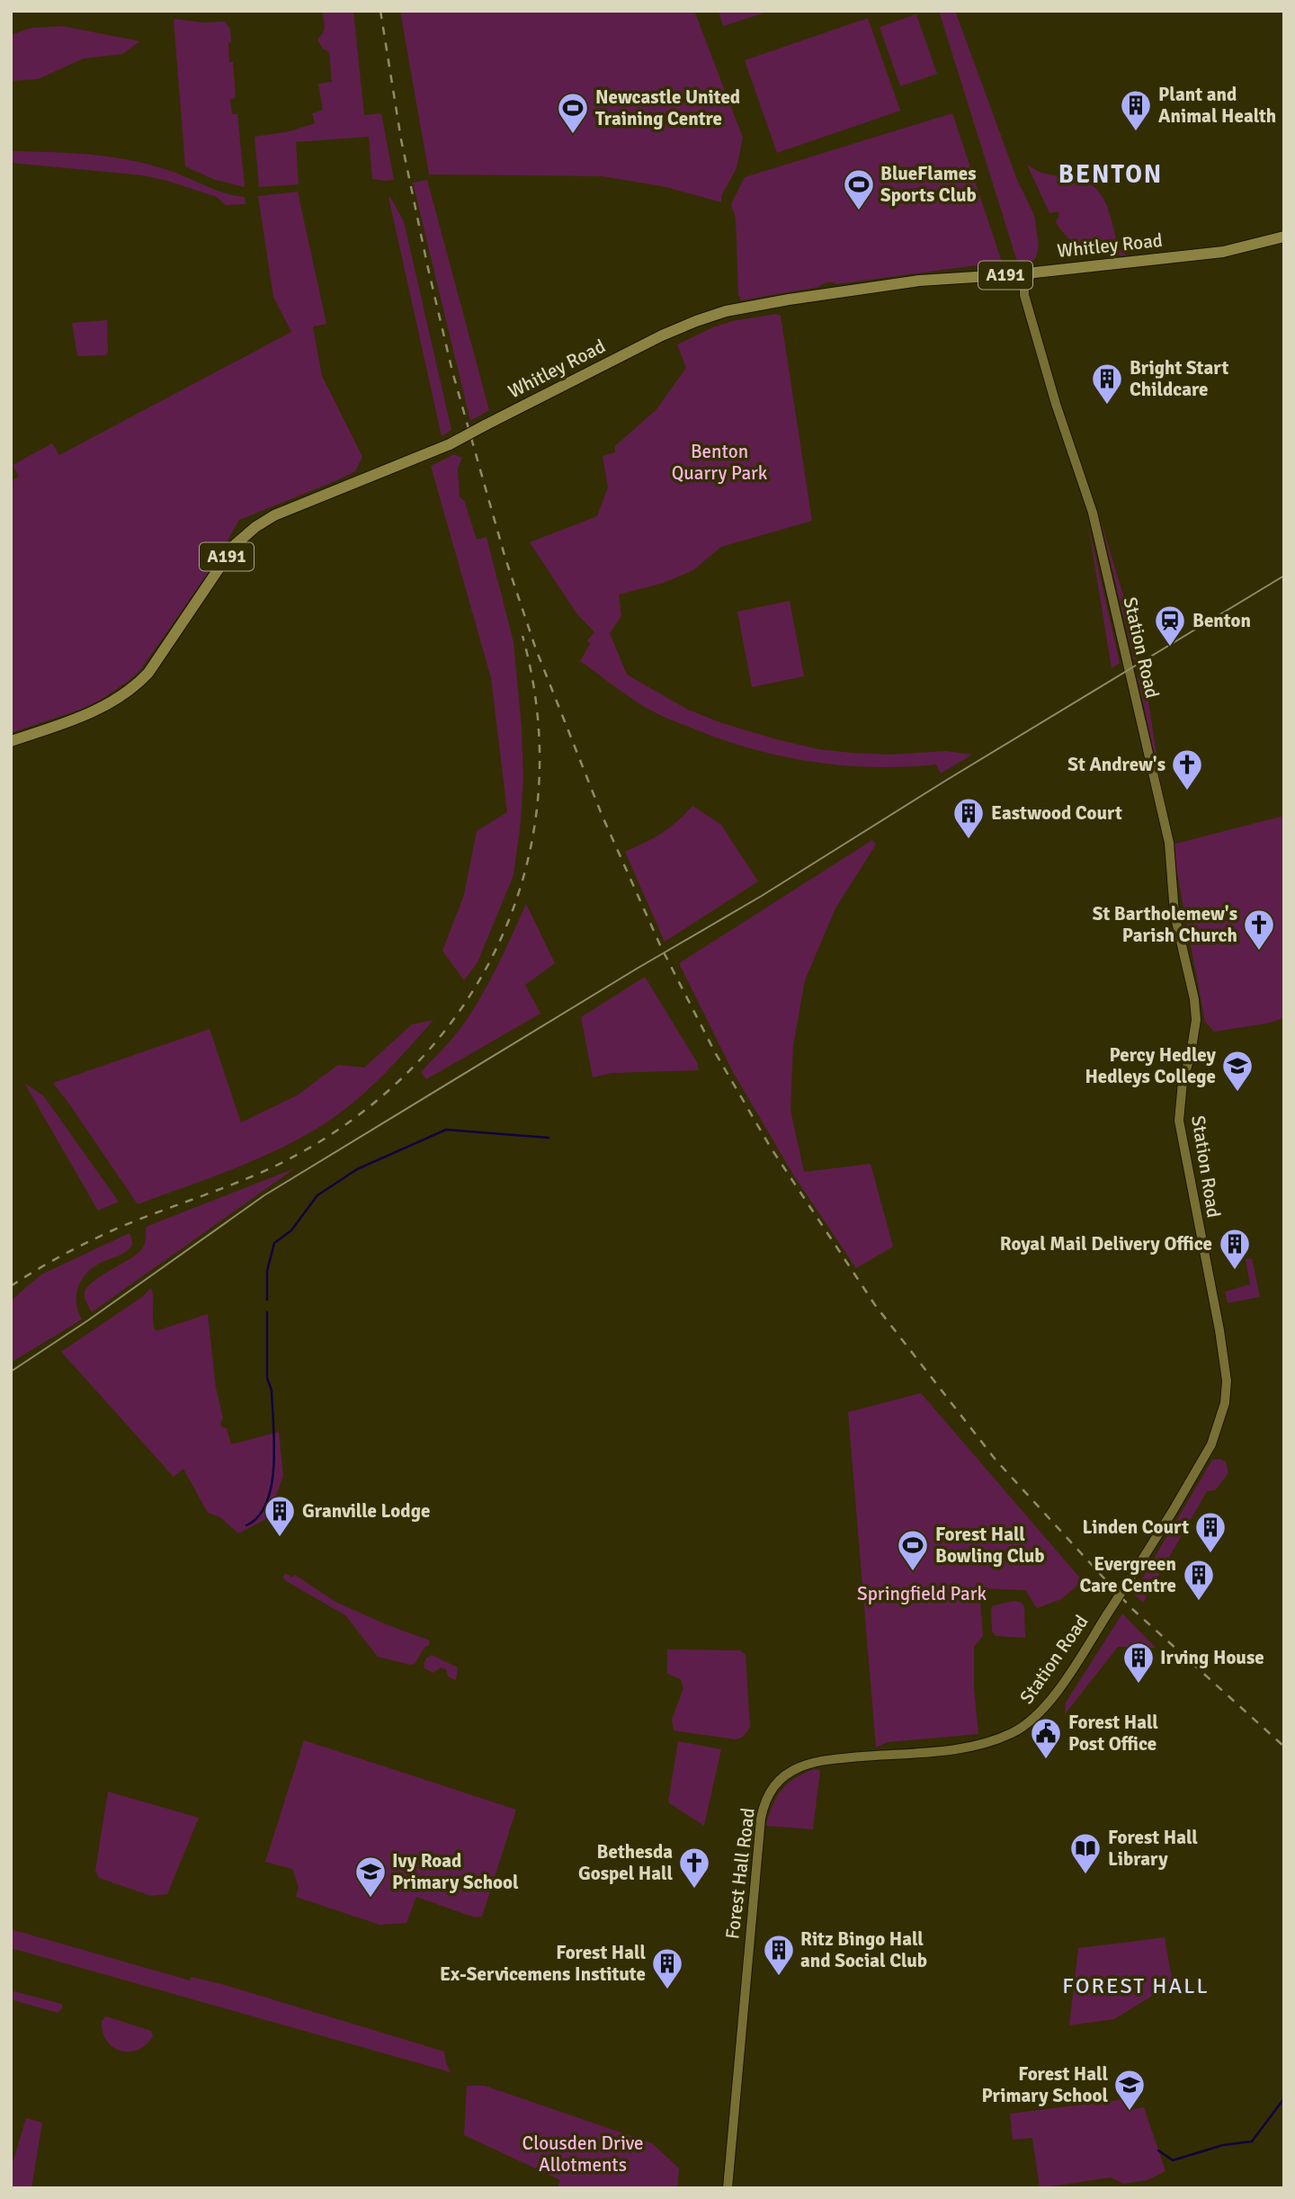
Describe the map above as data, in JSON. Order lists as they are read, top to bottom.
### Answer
{
  "streets": {
    "main road": [
      "Whitley Road",
      "A191",
      "Station Road",
      "Forest Hall Road"
    ]
  },
  "crossings": [
    ["Whitley Road", "Station Road"],
    ["Station Road", "Forest Hall Road"]
  ],
  "districts": ["BENTON", "FOREST HALL"],
  "parks": ["Benton Quarry Park", "Springfield Park", "Clousden Drive Allotments"],
  "places": {
    "building": [
      "Plant and Animal Health",
      "Bright Start Childcare",
      "Eastwood Court",
      "Royal Mail Delivery Office",
      "Granville Lodge",
      "Linden Court",
      "Evergreen Care Centre",
      "Irving House",
      "Ritz Bingo Hall and Social Club",
      "Forest Hall Ex-Servicemens Institute"
    ],
    "sports": ["Newcastle United Training Centre", "BlueFlames Sports Club", "Forest Hall Bowling Club"],
    "station": ["Benton"],
    "church": ["St Andrew's", "St Bartholemew's Parish Church", "Bethesda Gospel Hall"],
    "school or university": ["Percy Hedley Hedleys College", "Ivy Road Primary School", "Forest Hall Primary School"],
    "public building": ["Forest Hall Post Office"],
    "library": ["Forest Hall Library"]
  }
}
